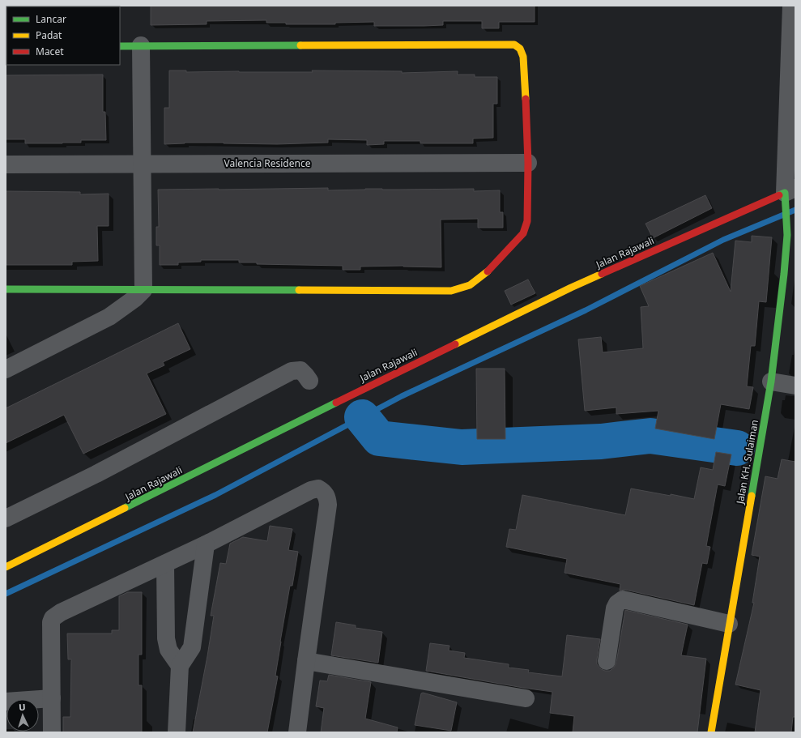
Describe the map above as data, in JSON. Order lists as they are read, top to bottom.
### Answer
{
  "streets": {
    "street": ["Valencia Residence", "Jalan Rajawali", "Jalan KH. Sulaiman"]
  },
  "crossings": [
    ["Jalan Rajawali", "Jalan KH. Sulaiman"]
  ],
  "legend": ["Lancar", "Padat", "Macet"],
  "north": "top"
}
